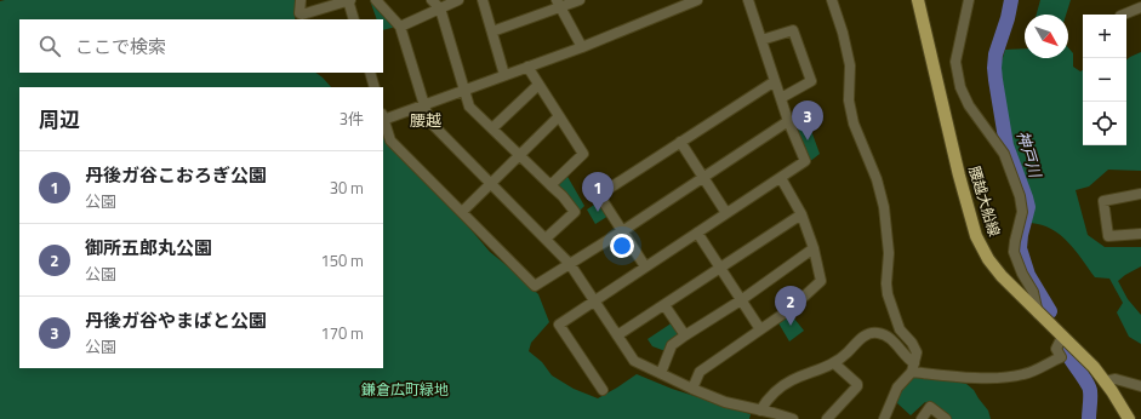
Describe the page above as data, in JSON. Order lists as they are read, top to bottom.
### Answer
{
  "streets": {
    "main road": ["腰越大船線"]
  },
  "districts": ["腰越"],
  "water": ["神戸川"],
  "parks": ["鎌倉広町緑地"],
  "north": "bottom right",
  "page": {
    "map_buttons": ["+", "−"],
    "search": "ここで検索",
    "heading": ["周辺", "3件"],
    "pins": ["3", "1", "2"],
    "list": [
      {
        "mark": "1",
        "name": "丹後ガ谷こおろぎ公園",
        "note": "公園",
        "value": "30 m"
      },
      {
        "mark": "2",
        "name": "御所五郎丸公園",
        "note": "公園",
        "value": "150 m"
      },
      {
        "mark": "3",
        "name": "丹後ガ谷やまばと公園",
        "note": "公園",
        "value": "170 m"
      }
    ]
  }
}
